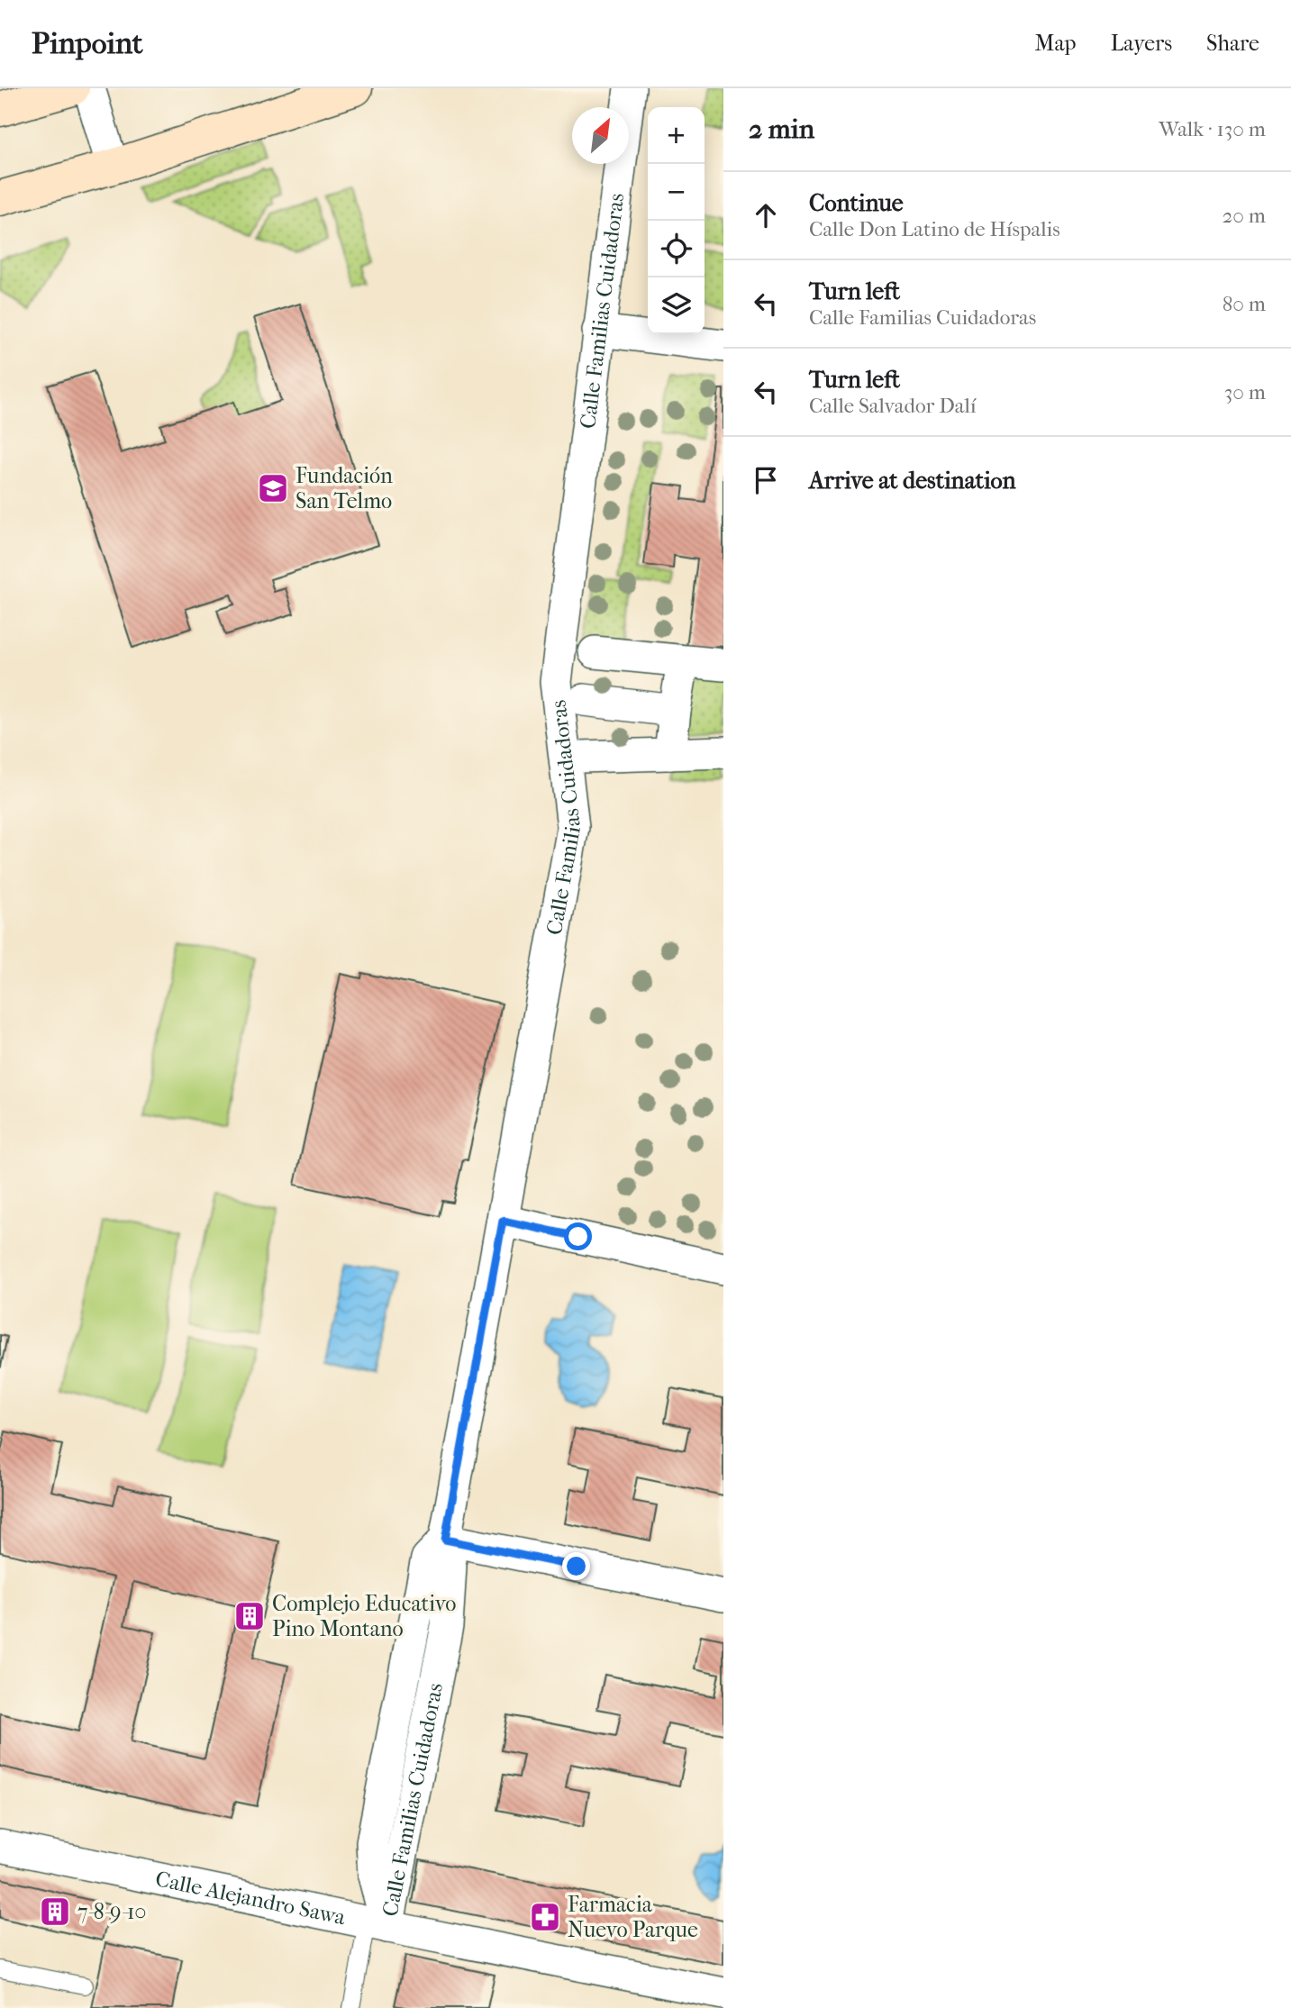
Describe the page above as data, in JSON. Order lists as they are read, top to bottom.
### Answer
{
  "streets": {
    "street": ["Calle Familias Cuidadoras", "Calle Alejandro Sawa"]
  },
  "crossings": [
    ["Calle Familias Cuidadoras", "Calle Alejandro Sawa"]
  ],
  "places": {
    "school or university": ["Fundación San Telmo"],
    "building": ["Complejo Educativo Pino Montano", "7-8-9-10"],
    "pharmacy": ["Farmacia Nuevo Parque"]
  },
  "north": "top right",
  "page": {
    "header": "Pinpoint",
    "nav": ["Map", "Layers", "Share"],
    "heading": ["2 min", "Walk · 130 m"],
    "map_buttons": ["+", "−"],
    "list": [
      ["Continue", "Calle Don Latino de Híspalis", "20 m"],
      ["Turn left", "Calle Familias Cuidadoras", "80 m"],
      ["Turn left", "Calle Salvador Dalí", "30 m"],
      "Arrive at destination"
    ]
  }
}
